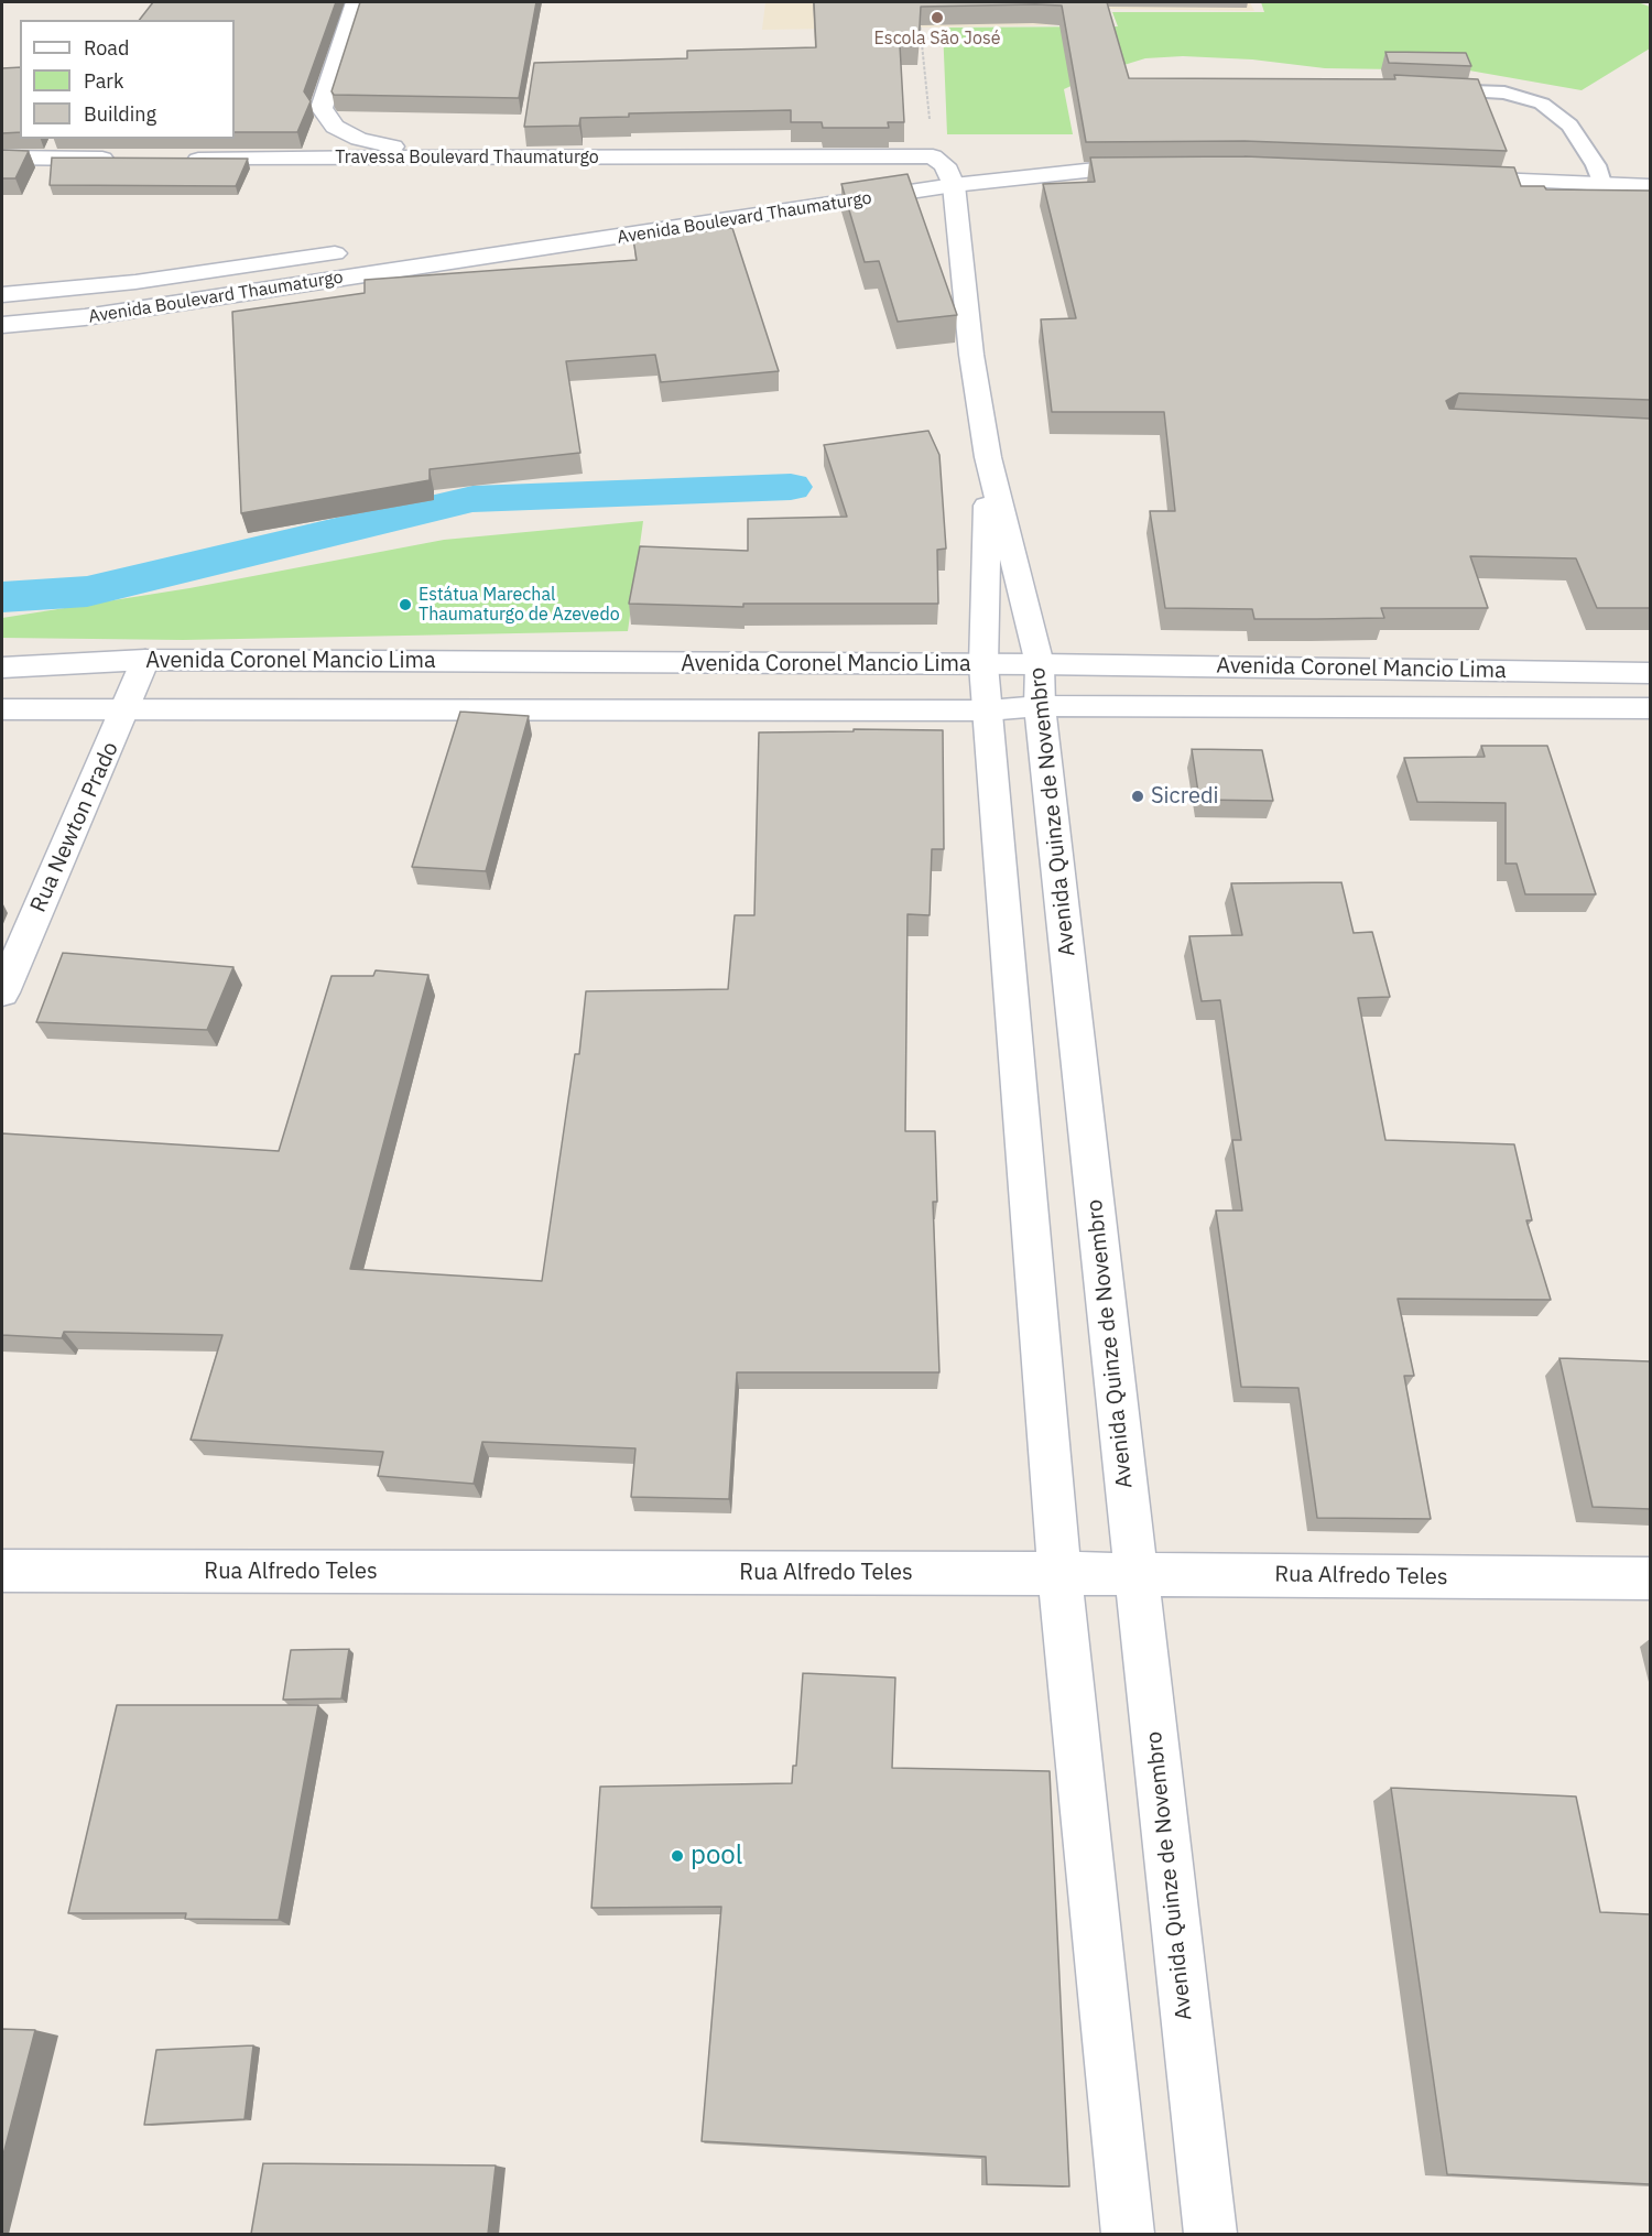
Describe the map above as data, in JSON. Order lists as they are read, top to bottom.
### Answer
{
  "streets": {
    "street": [
      "Travessa Boulevard Thaumaturgo",
      "Avenida Boulevard Thaumaturgo",
      "Avenida Coronel Mancio Lima",
      "Avenida Quinze de Novembro",
      "Rua Newton Prado",
      "Rua Alfredo Teles"
    ]
  },
  "crossings": [
    ["Travessa Boulevard Thaumaturgo", "Avenida Boulevard Thaumaturgo"],
    ["Travessa Boulevard Thaumaturgo", "Avenida Quinze de Novembro"],
    ["Avenida Boulevard Thaumaturgo", "Avenida Quinze de Novembro"],
    ["Avenida Coronel Mancio Lima", "Avenida Quinze de Novembro"],
    ["Avenida Coronel Mancio Lima", "Rua Newton Prado"],
    ["Avenida Quinze de Novembro", "Rua Alfredo Teles"]
  ],
  "places": [
    "Escola São José",
    "Estátua Marechal Thaumaturgo de Azevedo",
    "Sicredi",
    "pool"
  ],
  "legend": ["Road", "Park", "Building"]
}
